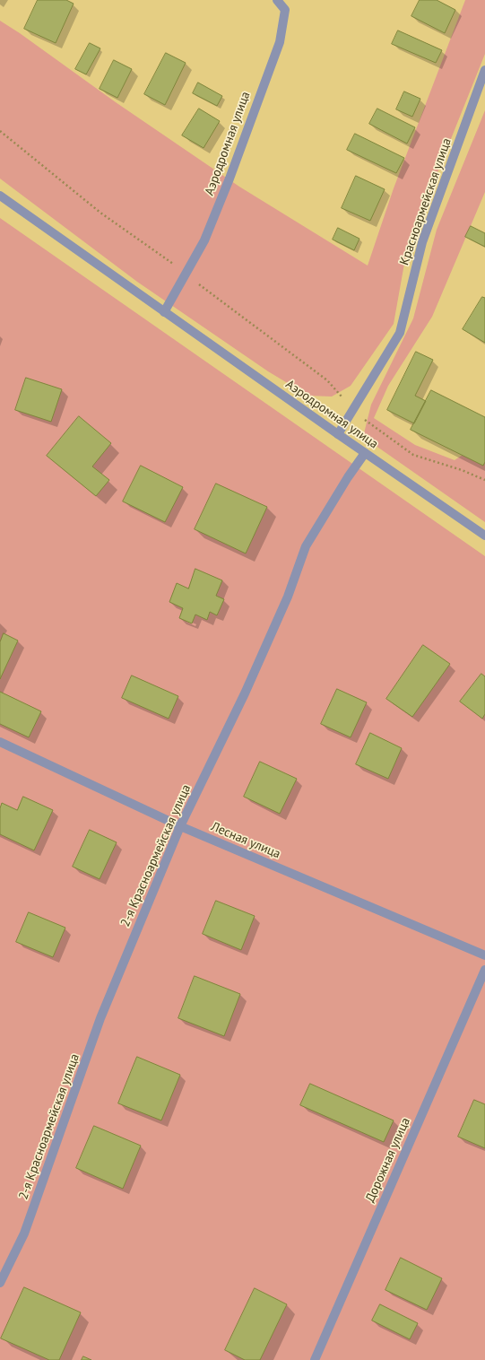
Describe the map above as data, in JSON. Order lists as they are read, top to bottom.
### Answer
{
  "streets": {
    "street": [
      "Аэродромная улица",
      "Красноармейская улица",
      "Лесная улица",
      "2-я Красноармейская улица",
      "Дорожная улица"
    ]
  },
  "crossings": [
    ["Аэродромная улица", "Красноармейская улица"],
    ["Аэродромная улица", "2-я Красноармейская улица"],
    ["Лесная улица", "2-я Красноармейская улица"]
  ]
}
